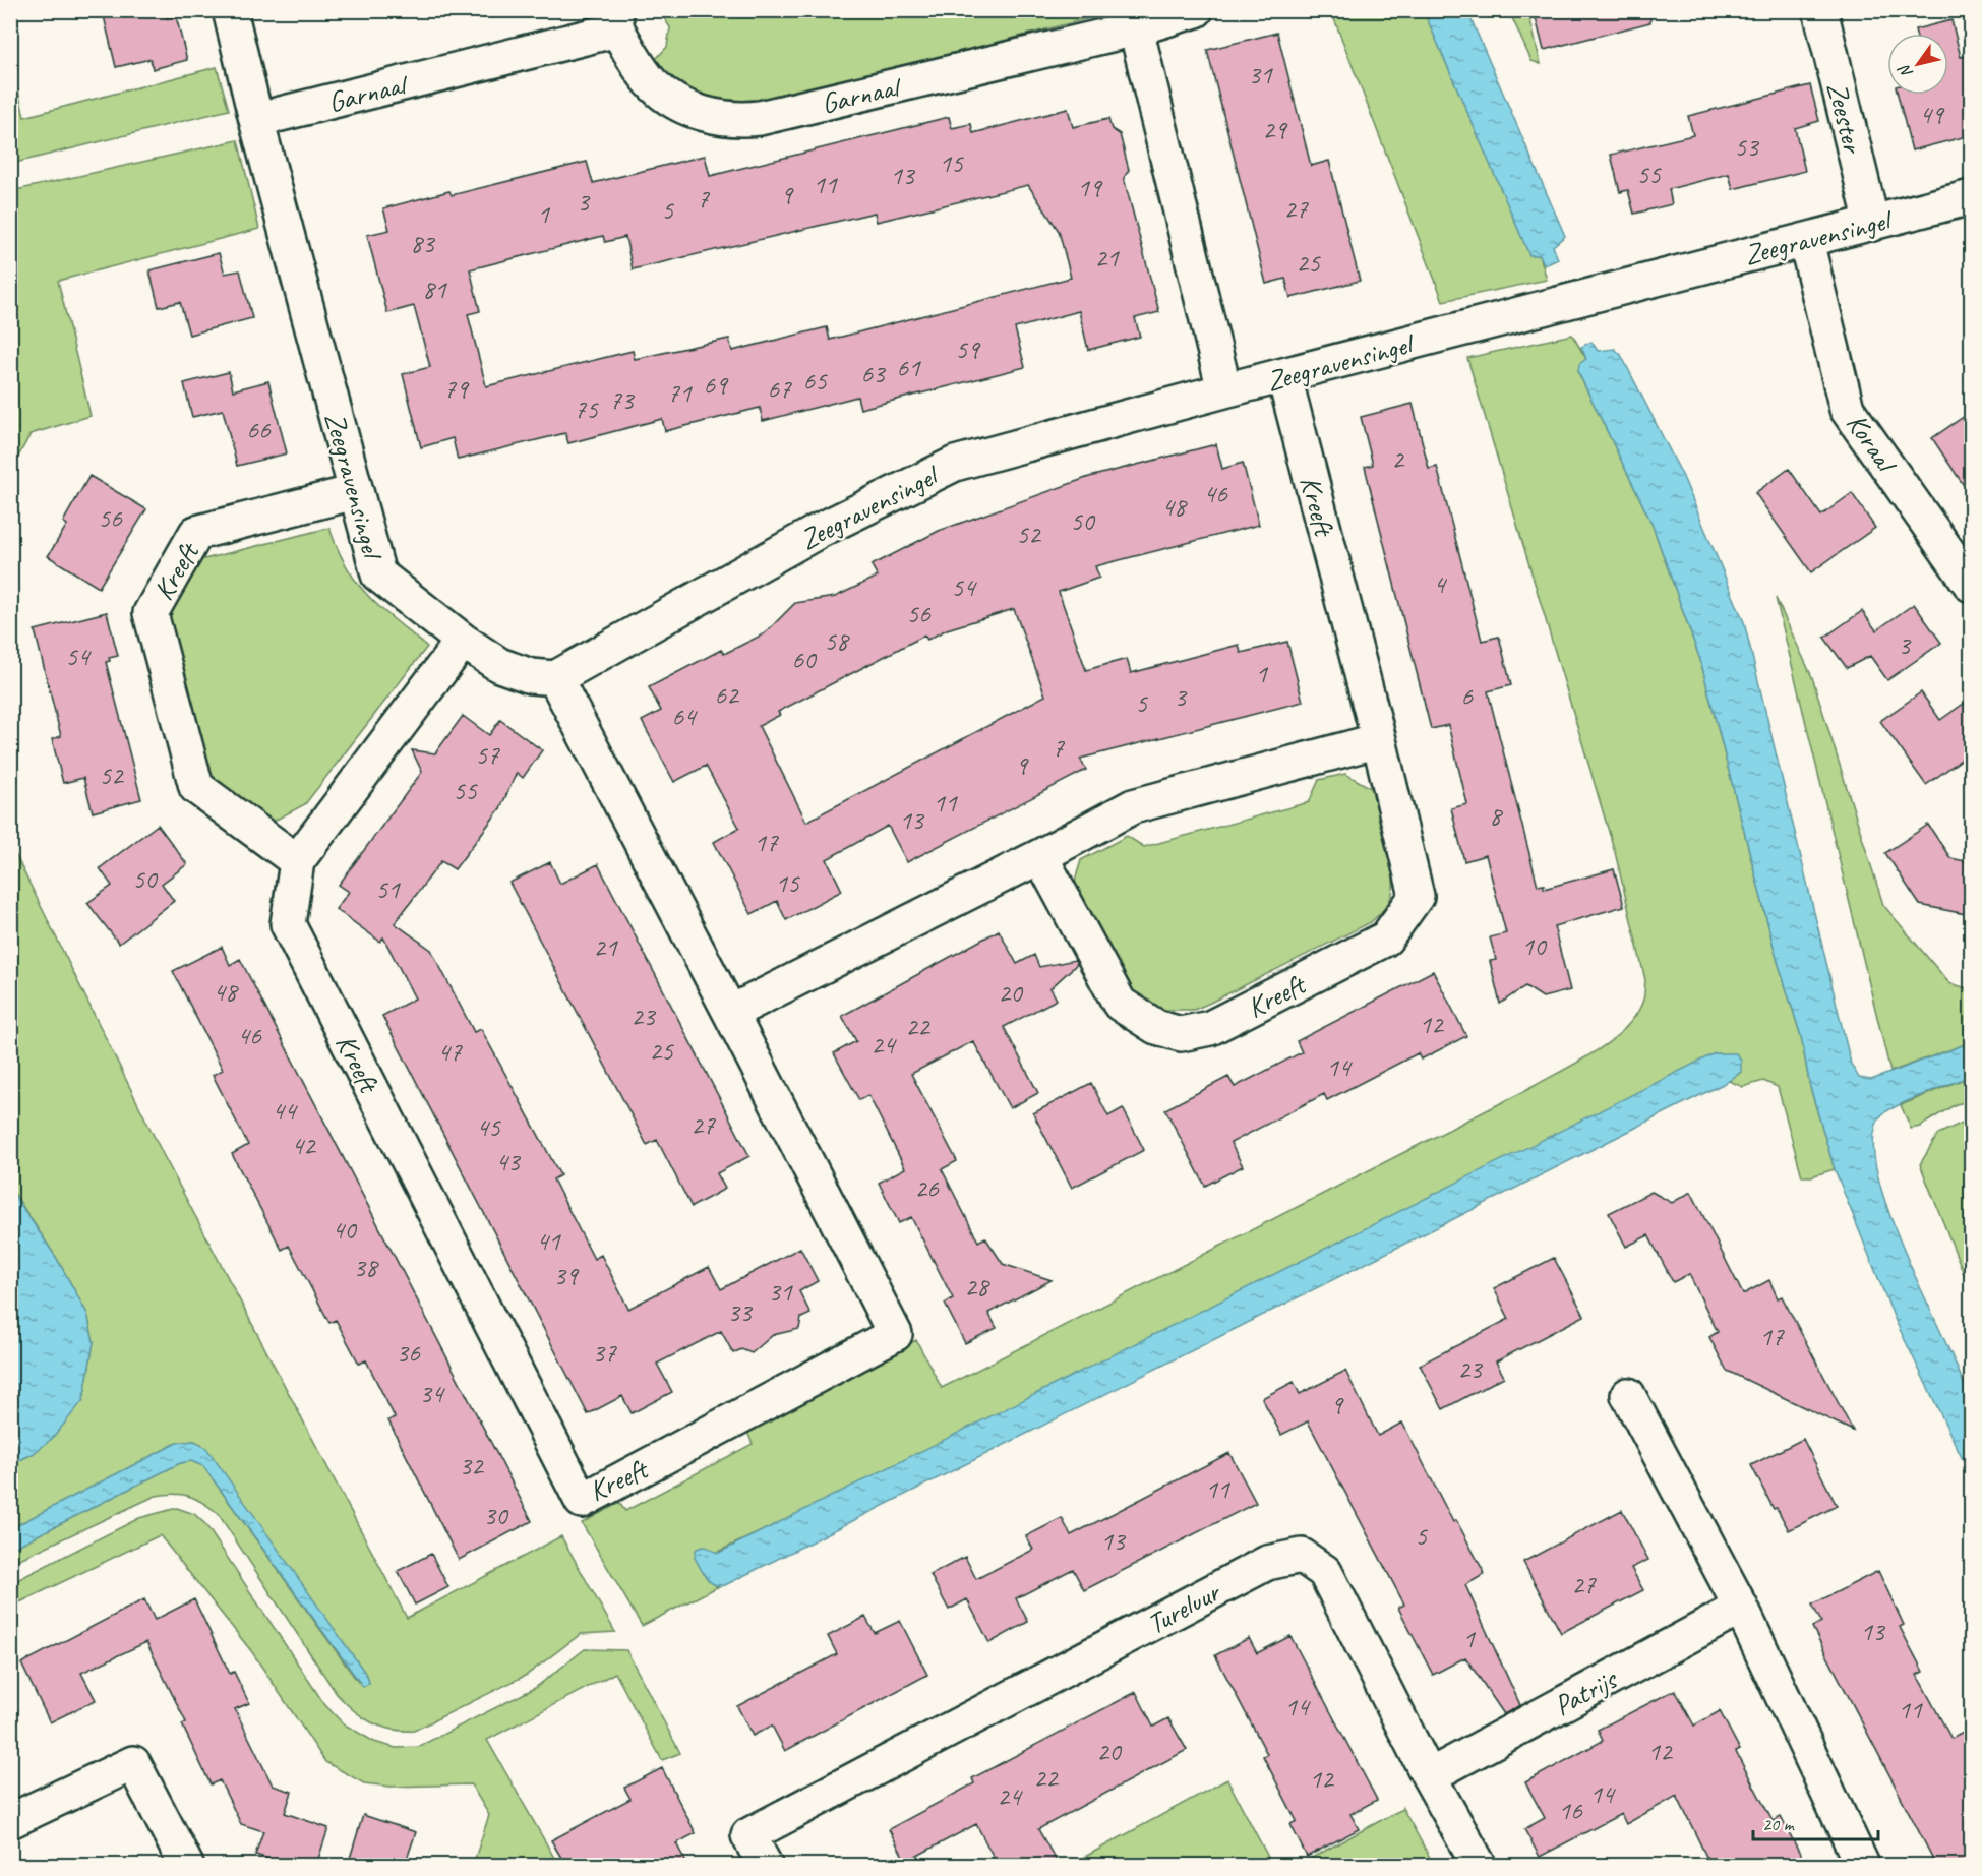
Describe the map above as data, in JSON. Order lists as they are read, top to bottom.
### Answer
{
  "streets": {
    "street": [
      "Garnaal",
      "Zeester",
      "Zeegravensingel",
      "Koraal",
      "Kreeft",
      "Tureluur",
      "Patrijs"
    ]
  },
  "crossings": [
    ["Garnaal", "Zeegravensingel"],
    ["Zeester", "Zeegravensingel"],
    ["Zeegravensingel", "Koraal"],
    ["Zeegravensingel", "Kreeft"],
    ["Tureluur", "Patrijs"]
  ],
  "house_numbers": [
    "31",
    "49",
    "29",
    "53",
    "15",
    "55",
    "13",
    "11",
    "19",
    "9",
    "7",
    "3",
    "27",
    "5",
    "1",
    "83",
    "21",
    "25",
    "81",
    "59",
    "61",
    "63",
    "65",
    "69",
    "79",
    "67",
    "71",
    "73",
    "75",
    "66",
    "2",
    "46",
    "48",
    "56",
    "50",
    "52",
    "4",
    "54",
    "56",
    "58",
    "3",
    "54",
    "60",
    "1",
    "62",
    "6",
    "3",
    "5",
    "64",
    "7",
    "57",
    "9",
    "52",
    "55",
    "11",
    "8",
    "13",
    "17",
    "50",
    "15",
    "51",
    "10",
    "21",
    "48",
    "20",
    "23",
    "12",
    "22",
    "46",
    "24",
    "25",
    "47",
    "14",
    "44",
    "27",
    "45",
    "42",
    "43",
    "26",
    "40",
    "41",
    "38",
    "39",
    "28",
    "31",
    "33",
    "17",
    "36",
    "37",
    "23",
    "34",
    "9",
    "32",
    "11",
    "30",
    "5",
    "13",
    "27",
    "13",
    "1",
    "14",
    "11",
    "20",
    "12",
    "22",
    "12",
    "14",
    "24",
    "16"
  ],
  "scale_bar": "20 m",
  "north": "bottom left"
}
